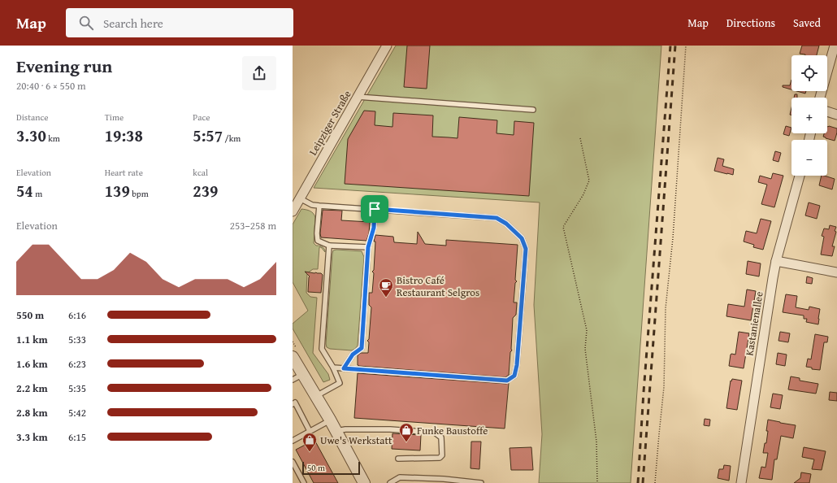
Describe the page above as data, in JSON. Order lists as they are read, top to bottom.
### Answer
{
  "streets": {
    "street": ["Leipziger Straße", "Kastanienallee"]
  },
  "places": {
    "cafe": ["Bistro Café Restaurant Selgros"],
    "shop": ["Funke Baustoffe", "Uwe's Werkstatt"]
  },
  "scale_bar": "50 m",
  "page": {
    "header": "Map",
    "search": "Search here",
    "nav": ["Map", "Directions", "Saved"],
    "heading": ["Evening run", "20:40 · 6 × 550 m"],
    "map_buttons": ["+", "−"],
    "stats": [
      ["Distance", "3.30 km"],
      ["Time", "19:38"],
      ["Pace", "5:57 /km"],
      ["Elevation", "54 m"],
      ["Heart rate", "139 bpm"],
      ["kcal", "239"]
    ],
    "chart": ["Elevation", "253–258 m"],
    "list": [
      {
        "name": "550 m",
        "note": "6:16"
      },
      {
        "name": "1.1 km",
        "note": "5:33"
      },
      {
        "name": "1.6 km",
        "note": "6:23"
      },
      {
        "name": "2.2 km",
        "note": "5:35"
      },
      {
        "name": "2.8 km",
        "note": "5:42"
      },
      {
        "name": "3.3 km",
        "note": "6:15"
      }
    ],
    "scale": "50 m"
  }
}
